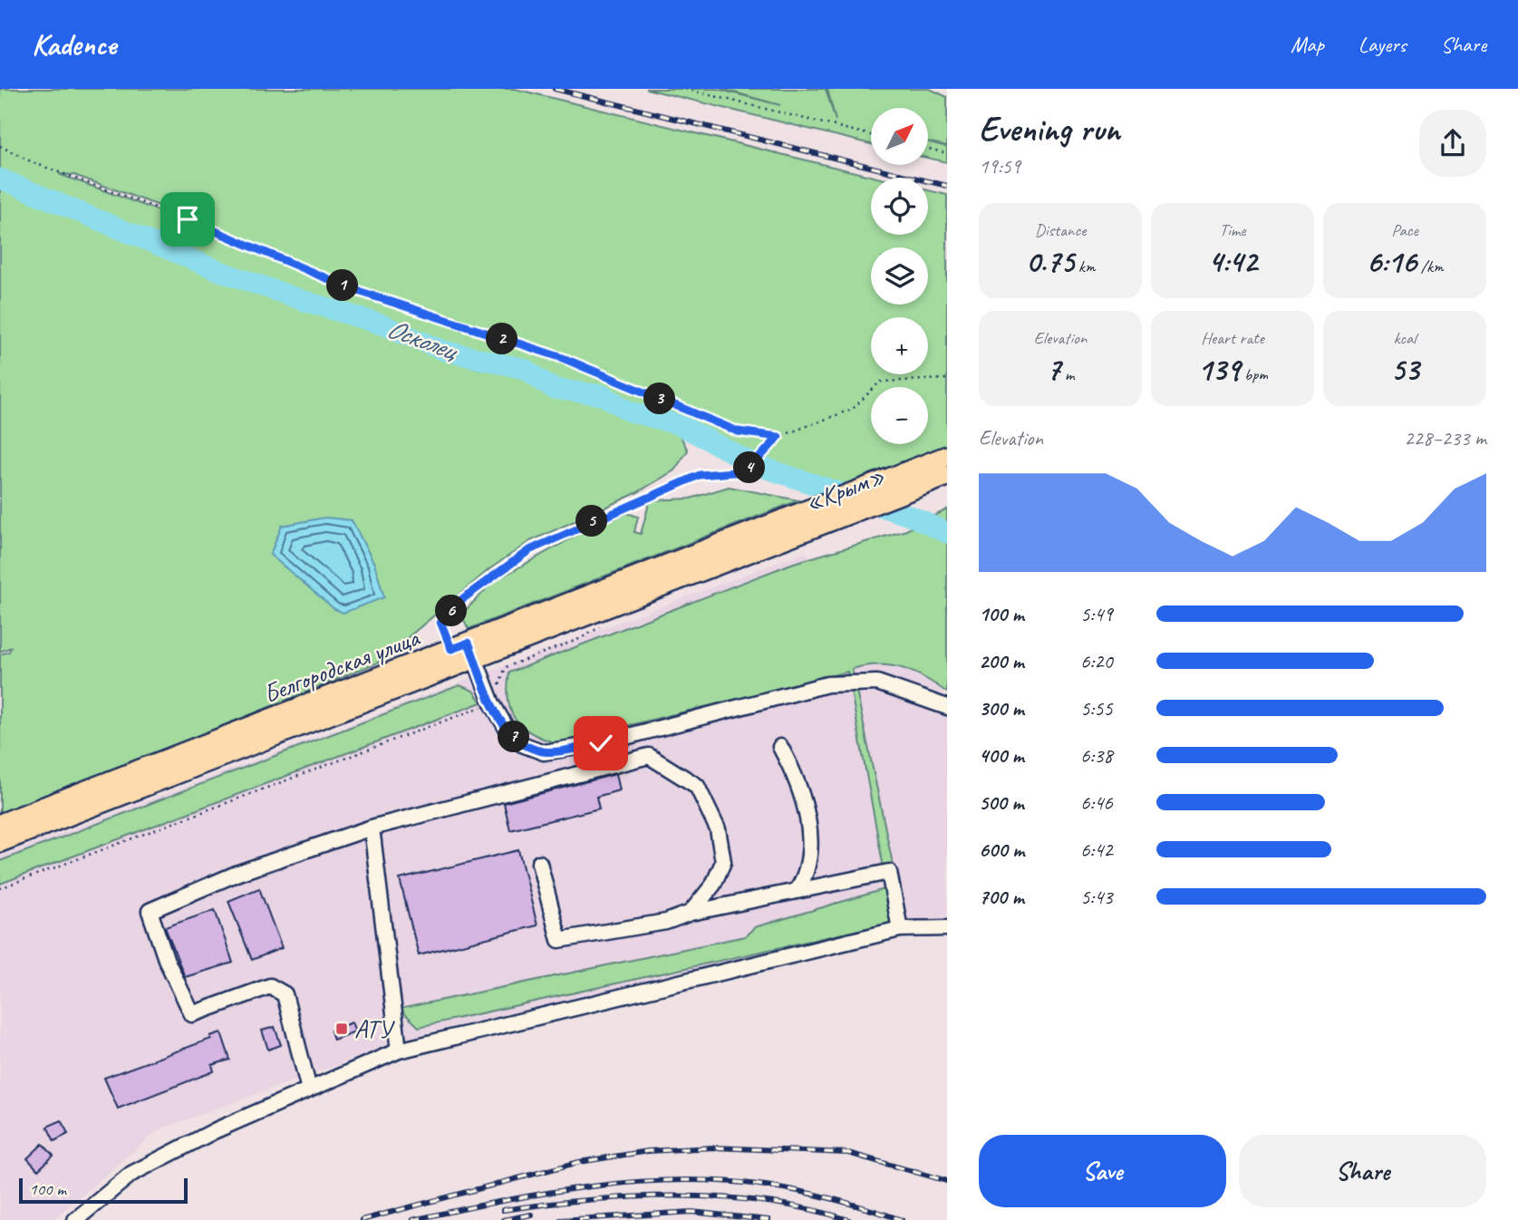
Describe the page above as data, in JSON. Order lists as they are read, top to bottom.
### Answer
{
  "streets": {
    "main road": ["«Крым»", "Белгородская улица"]
  },
  "crossings": [
    ["«Крым»", "Белгородская улица"]
  ],
  "water": ["Осколец"],
  "places": {
    "transit": ["АТУ"]
  },
  "scale_bar": "100 m",
  "north": "top right",
  "page": {
    "header": "Kadence",
    "nav": ["Map", "Layers", "Share"],
    "heading": ["Evening run", "19:59"],
    "map_buttons": ["+", "−"],
    "stats": [
      ["Distance", "0.75 km"],
      ["Time", "4:42"],
      ["Pace", "6:16 /km"],
      ["Elevation", "7 m"],
      ["Heart rate", "139 bpm"],
      ["kcal", "53"]
    ],
    "pins": [
      "1",
      "2",
      "3",
      "4",
      "5",
      "6",
      "7"
    ],
    "chart": ["Elevation", "228–233 m"],
    "list": [
      {
        "name": "100 m",
        "note": "5:49"
      },
      {
        "name": "200 m",
        "note": "6:20"
      },
      {
        "name": "300 m",
        "note": "5:55"
      },
      {
        "name": "400 m",
        "note": "6:38"
      },
      {
        "name": "500 m",
        "note": "6:46"
      },
      {
        "name": "600 m",
        "note": "6:42"
      },
      {
        "name": "700 m",
        "note": "5:43"
      }
    ],
    "buttons": ["Save", "Share"],
    "scale": "100 m"
  }
}
